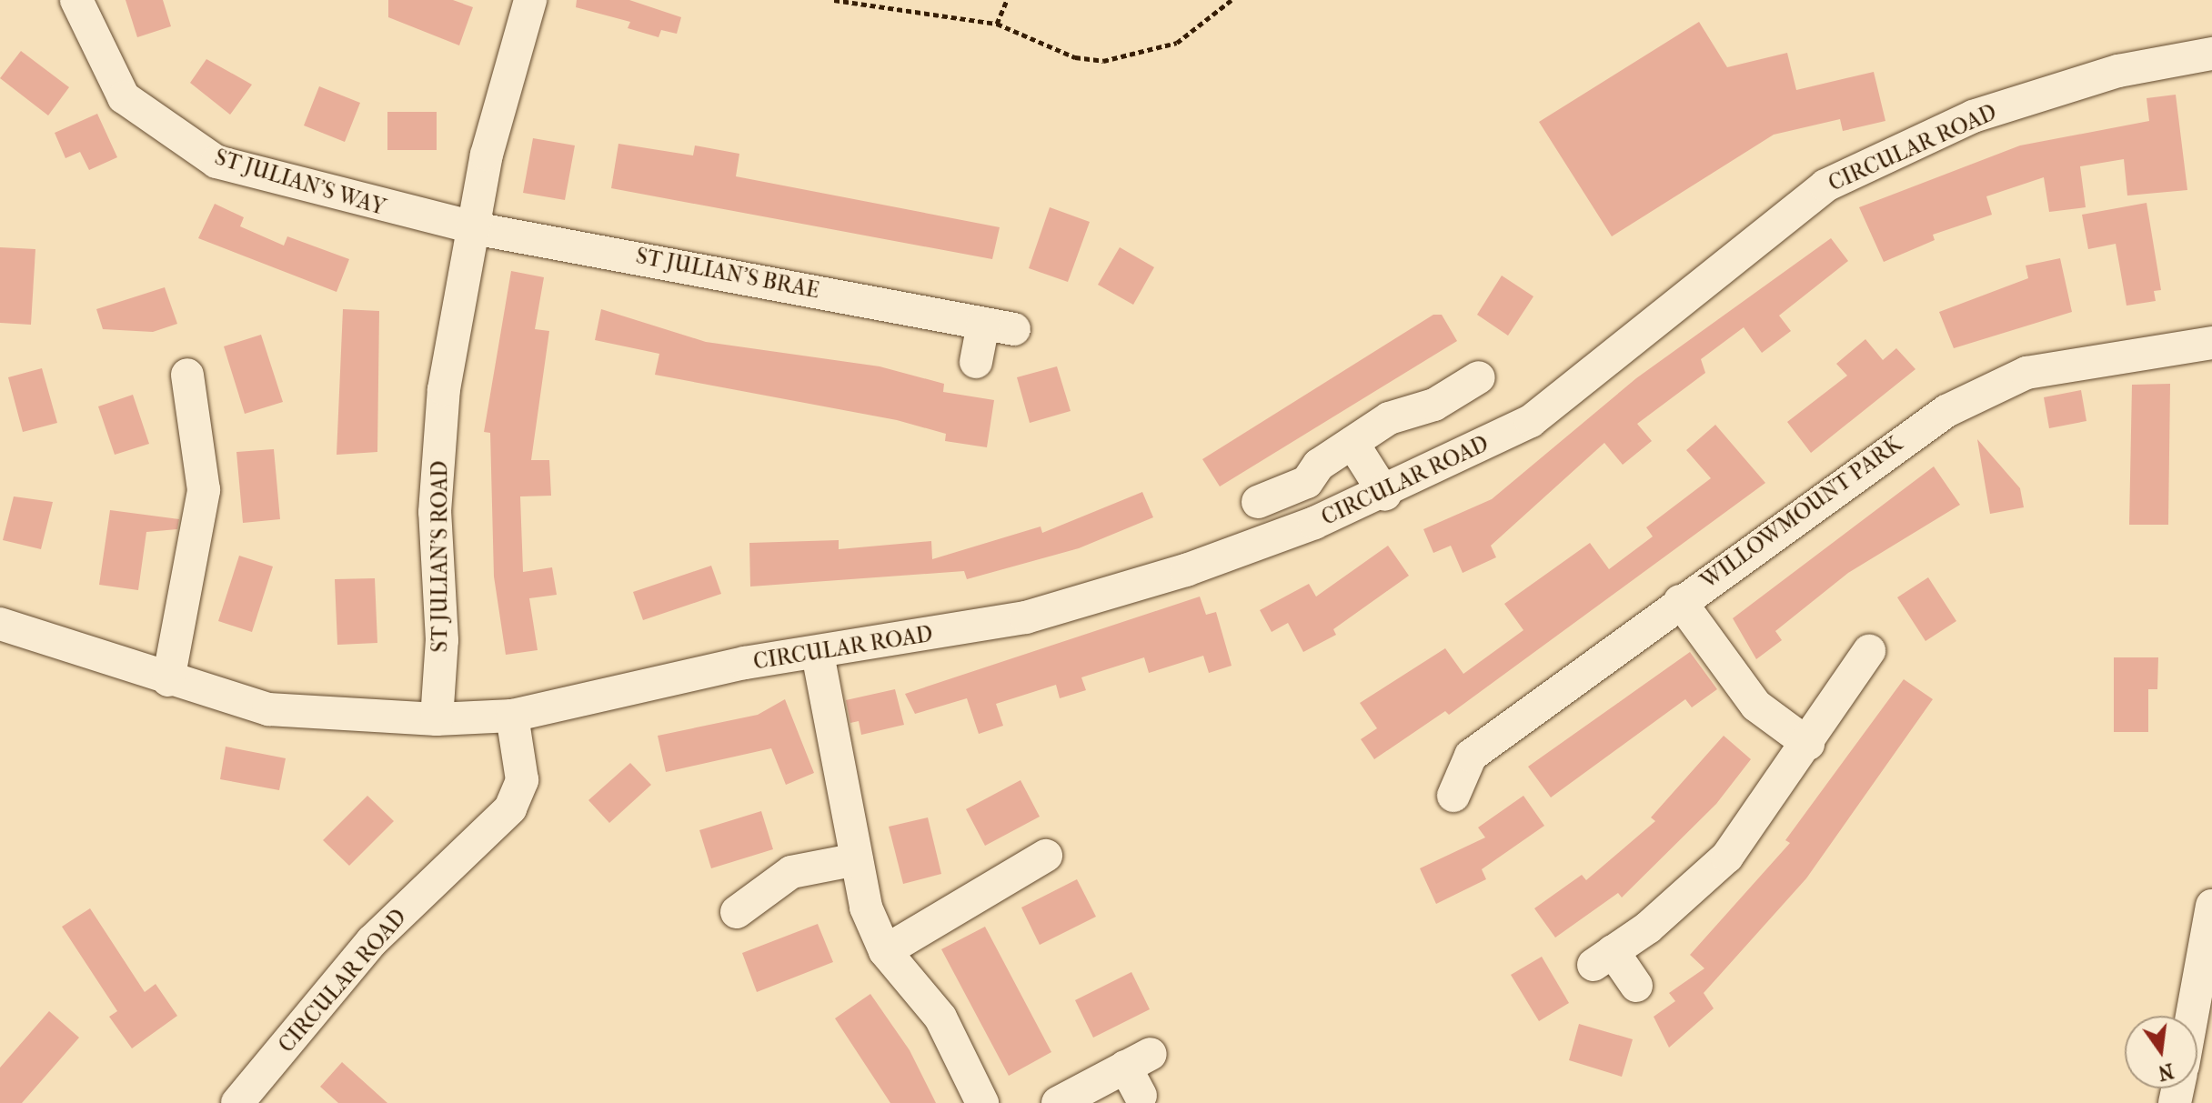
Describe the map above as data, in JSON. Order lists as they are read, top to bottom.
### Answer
{
  "streets": {
    "street": [
      "CIRCULAR ROAD",
      "ST JULIAN'S WAY",
      "ST JULIAN'S BRAE",
      "WILLOWMOUNT PARK",
      "ST JULIAN'S ROAD"
    ]
  },
  "crossings": [
    ["CIRCULAR ROAD", "ST JULIAN'S ROAD"],
    ["ST JULIAN'S WAY", "ST JULIAN'S BRAE"],
    ["ST JULIAN'S WAY", "ST JULIAN'S ROAD"],
    ["ST JULIAN'S BRAE", "ST JULIAN'S ROAD"]
  ],
  "north": "bottom"
}
